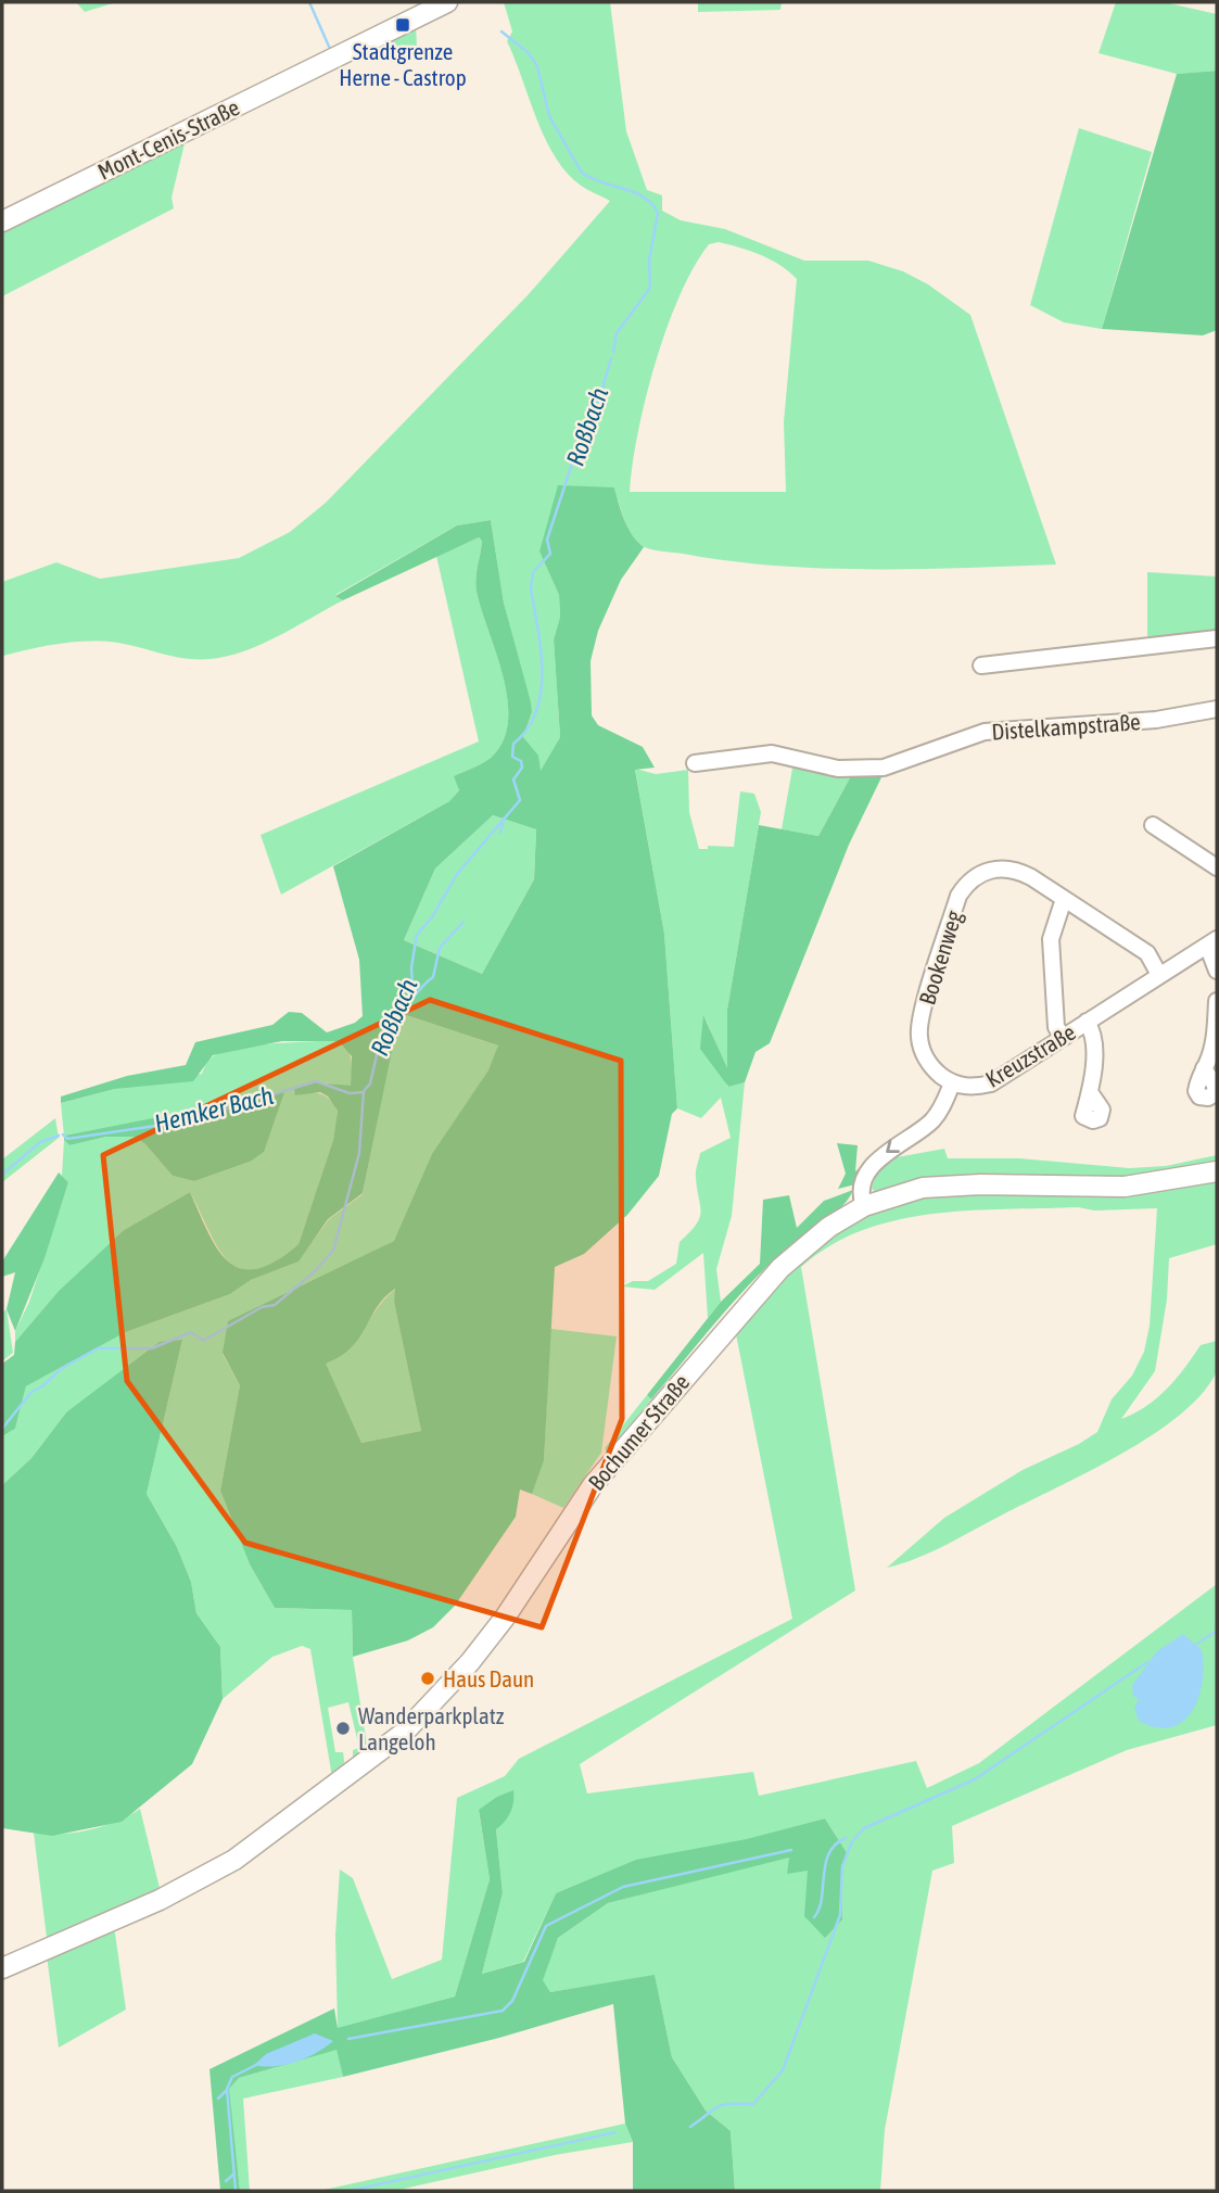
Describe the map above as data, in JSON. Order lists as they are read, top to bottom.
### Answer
{
  "streets": {
    "main road": ["Mont-Cenis-Straße", "Bochumer Straße"],
    "street": ["Distelkampstraße", "Bookenweg", "Kreuzstraße"]
  },
  "crossings": [
    ["Bookenweg", "Kreuzstraße"],
    ["Kreuzstraße", "Bochumer Straße"]
  ],
  "water": ["Roßbach", "Hemker Bach"],
  "places": {
    "transit": ["Stadtgrenze Herne - Castrop"],
    "other": ["Haus Daun", "Wanderparkplatz Langeloh"]
  }
}
